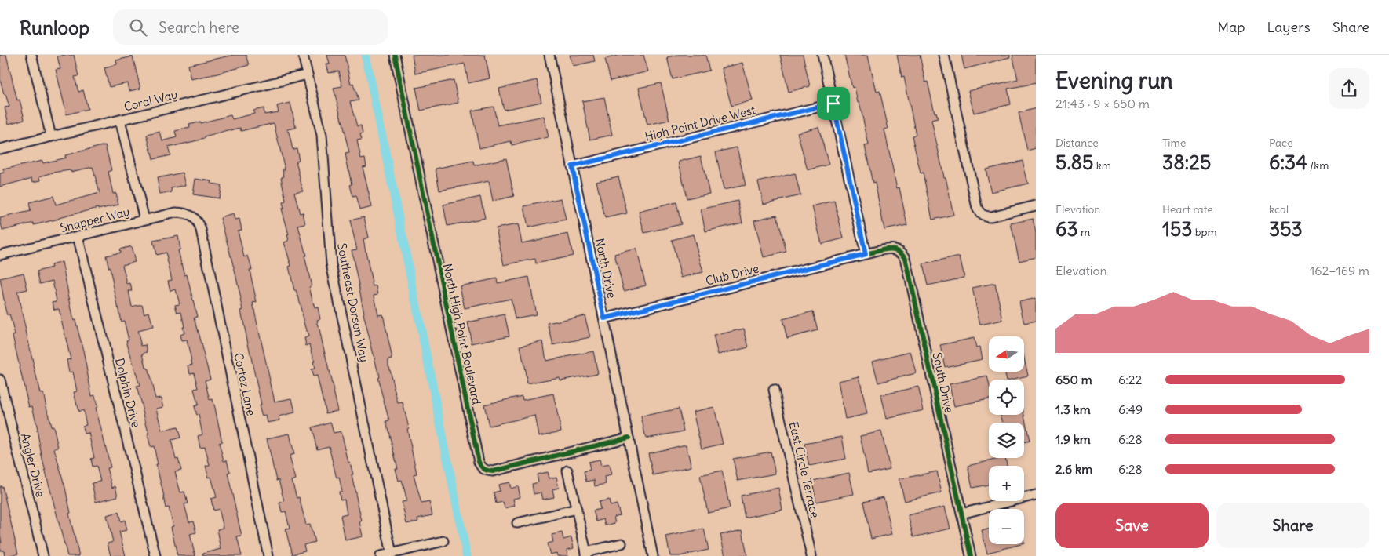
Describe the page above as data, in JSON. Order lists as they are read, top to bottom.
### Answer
{
  "streets": {
    "street": [
      "Coral Way",
      "High Point Drive West",
      "Snapper Way",
      "North Drive",
      "Club Drive",
      "Southeast Dorson Way",
      "North High Point Boulevard",
      "South Drive",
      "Cortez Lane",
      "Dolphin Drive",
      "Angler Drive",
      "East Circle Terrace"
    ]
  },
  "crossings": [
    ["Coral Way", "Southeast Dorson Way"],
    ["High Point Drive West", "North Drive"],
    ["Snapper Way", "Cortez Lane"],
    ["Snapper Way", "Dolphin Drive"],
    ["North Drive", "Club Drive"],
    ["North Drive", "North High Point Boulevard"],
    ["Club Drive", "South Drive"]
  ],
  "north": "left",
  "page": {
    "header": "Runloop",
    "search": "Search here",
    "nav": ["Map", "Layers", "Share"],
    "heading": ["Evening run", "21:43 · 9 × 650 m"],
    "stats": [
      ["Distance", "5.85 km"],
      ["Time", "38:25"],
      ["Pace", "6:34 /km"],
      ["Elevation", "63 m"],
      ["Heart rate", "153 bpm"],
      ["kcal", "353"]
    ],
    "chart": ["Elevation", "162–169 m"],
    "map_buttons": ["+", "−"],
    "list": [
      {
        "name": "650 m",
        "note": "6:22"
      },
      {
        "name": "1.3 km",
        "note": "6:49"
      },
      {
        "name": "1.9 km",
        "note": "6:28"
      },
      {
        "name": "2.6 km",
        "note": "6:28"
      }
    ],
    "buttons": ["Save", "Share"]
  }
}
